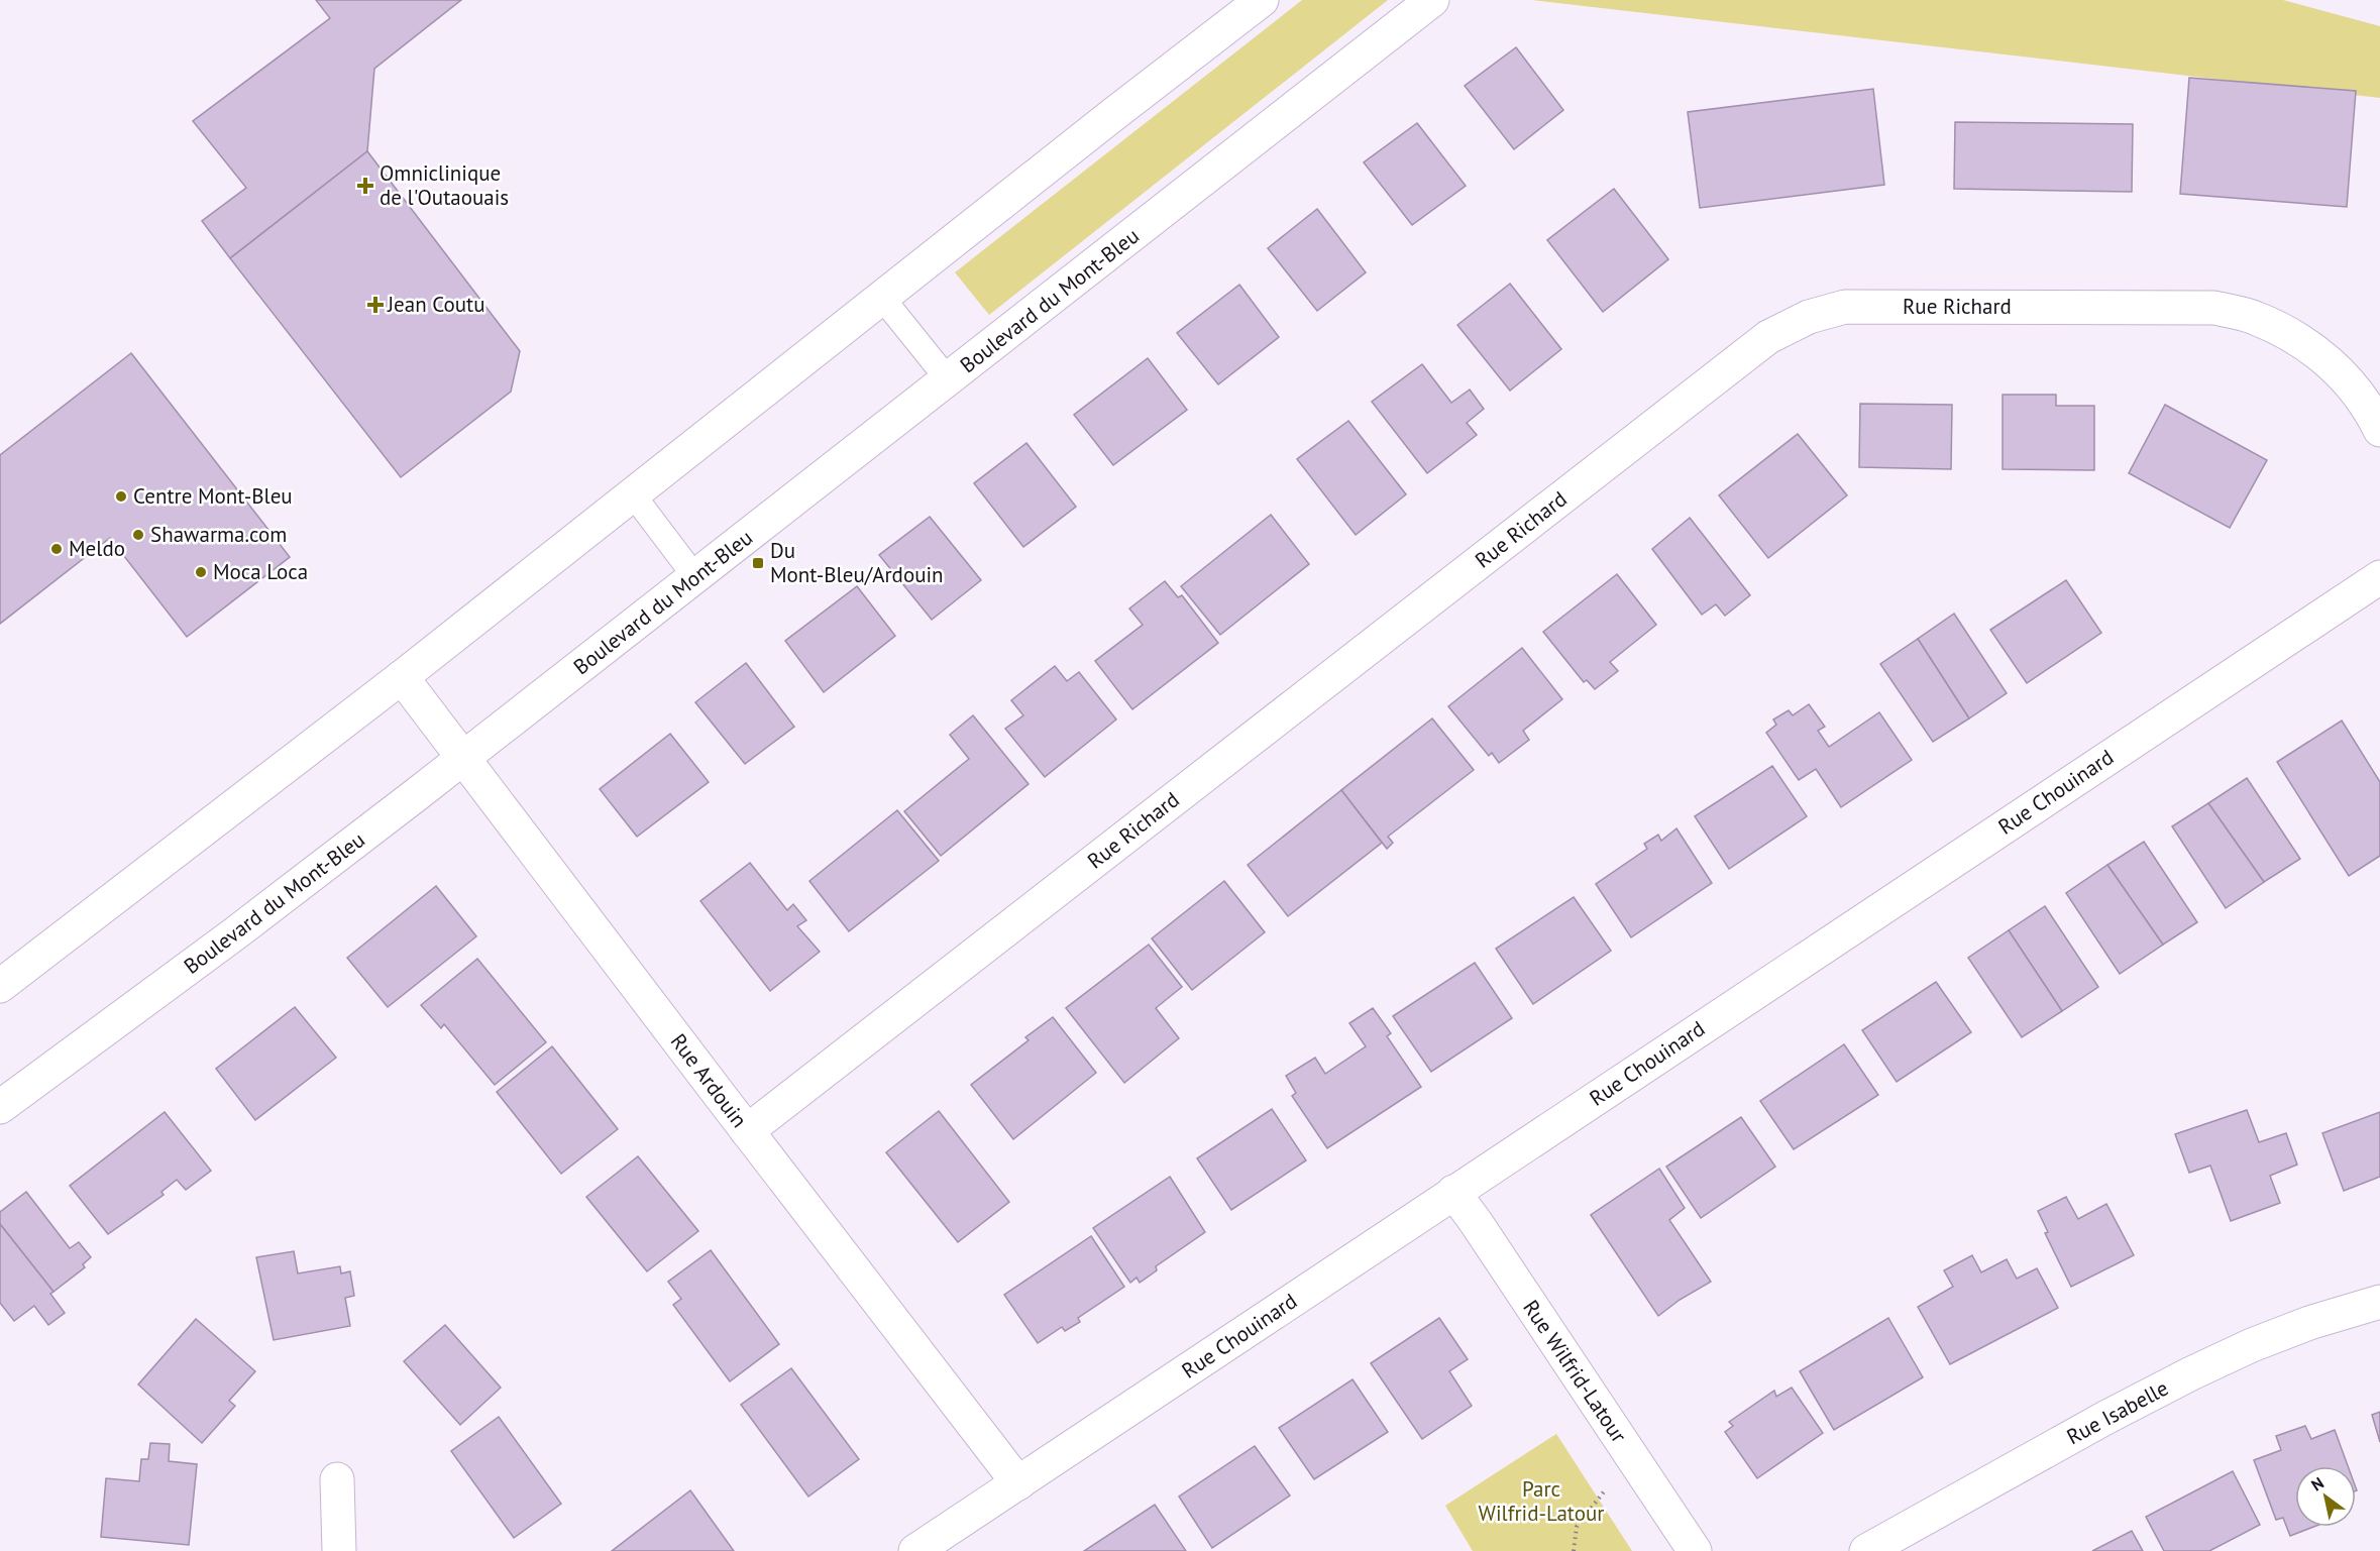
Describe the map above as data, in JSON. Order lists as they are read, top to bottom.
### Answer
{
  "streets": {
    "street": [
      "Boulevard du Mont-Bleu",
      "Rue Richard",
      "Rue Chouinard",
      "Rue Ardouin",
      "Rue Wilfrid-Latour",
      "Rue Isabelle"
    ]
  },
  "crossings": [
    ["Boulevard du Mont-Bleu", "Rue Ardouin"],
    ["Rue Richard", "Rue Ardouin"],
    ["Rue Chouinard", "Rue Ardouin"],
    ["Rue Chouinard", "Rue Wilfrid-Latour"]
  ],
  "parks": ["Parc Wilfrid-Latour"],
  "places": {
    "health": ["Omniclinique de l'Outaouais", "Jean Coutu"],
    "other": [
      "Centre Mont-Bleu",
      "Shawarma.com",
      "Meldo",
      "Moca Loca"
    ],
    "transit": ["Du Mont-Bleu/Ardouin"]
  },
  "north": "top left"
}
